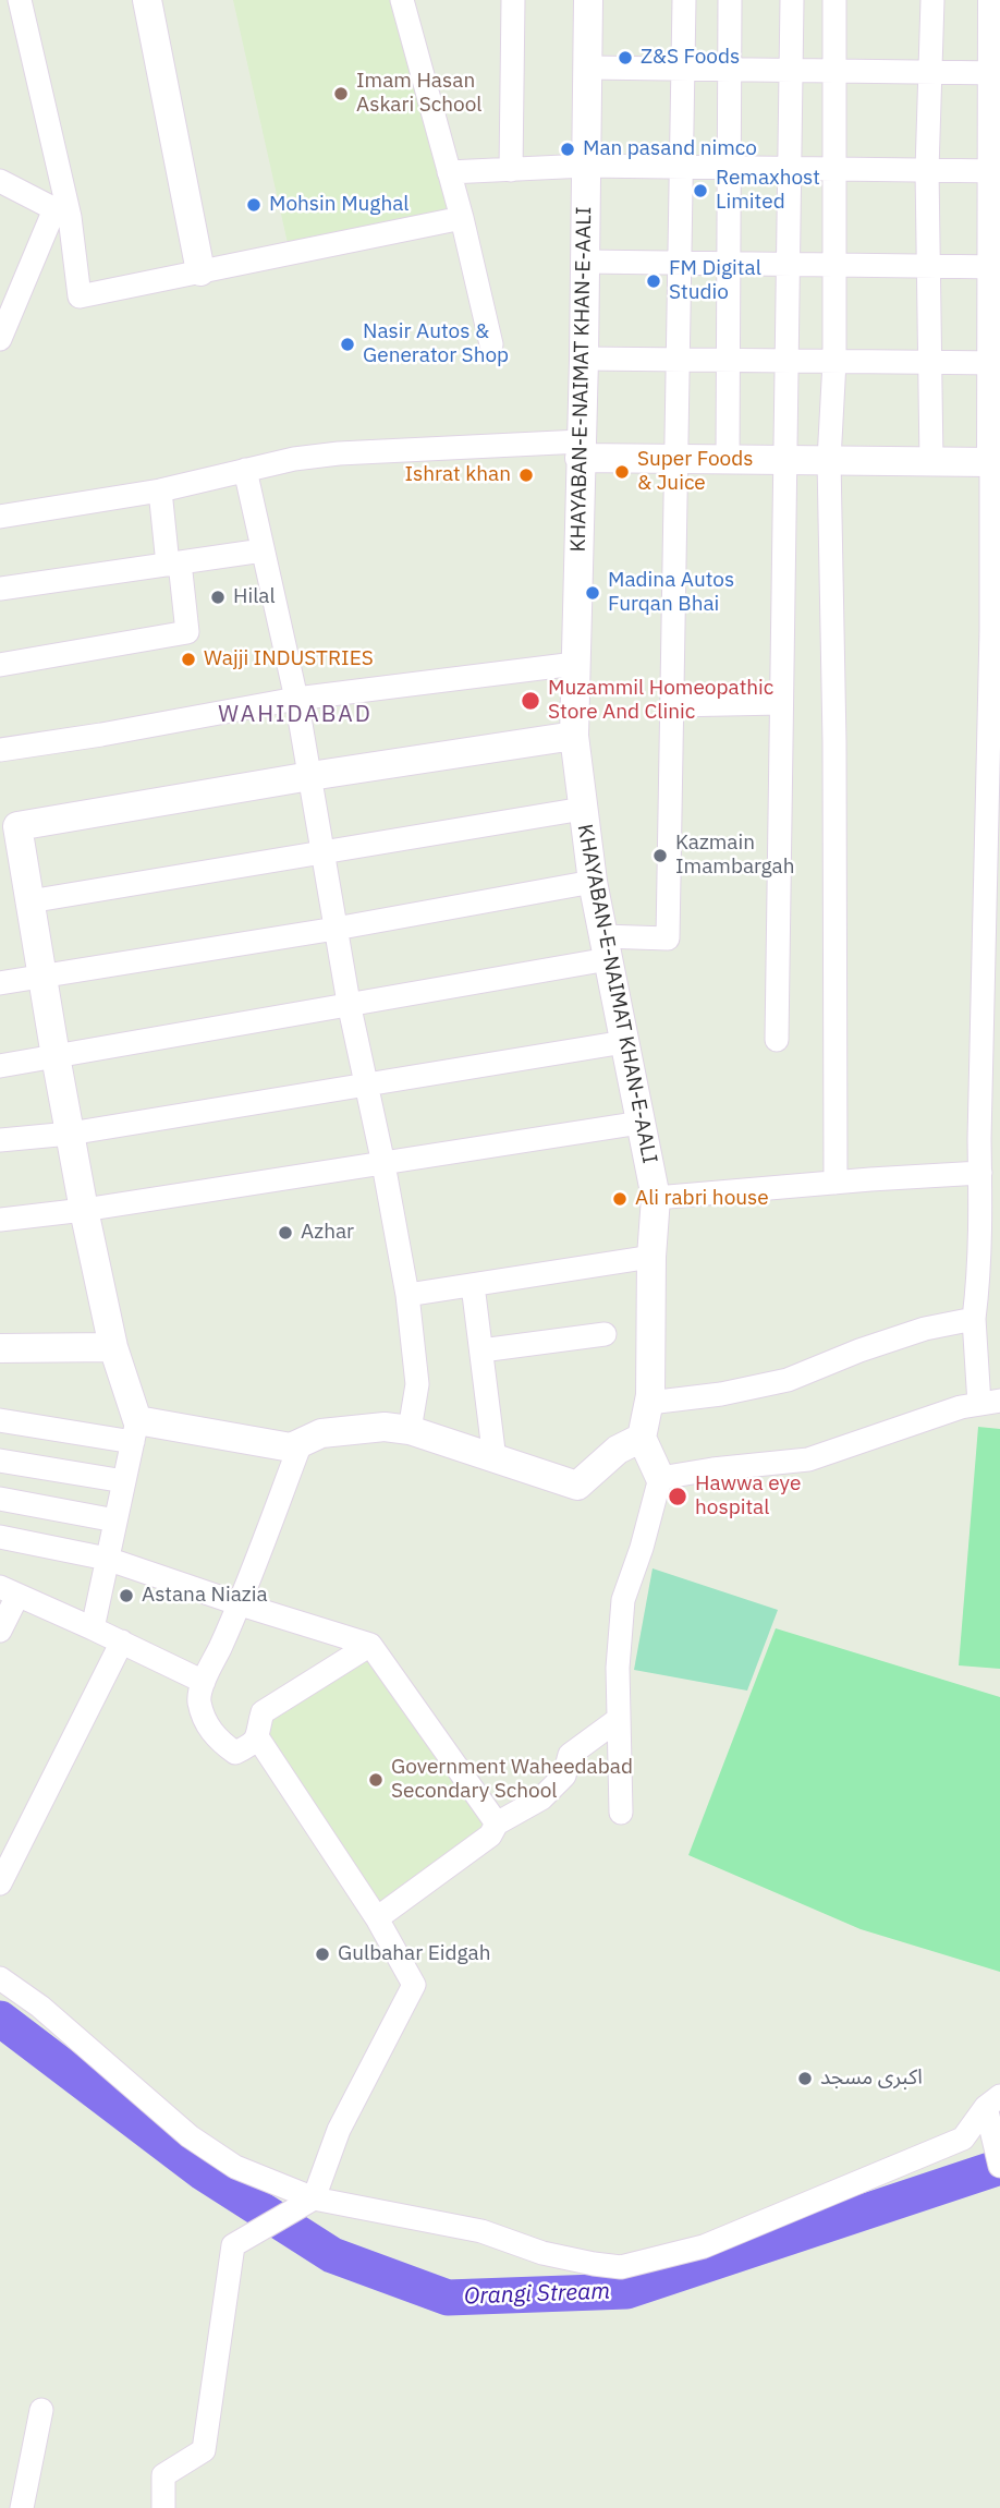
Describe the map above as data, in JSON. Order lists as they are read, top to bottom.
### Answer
{
  "streets": {
    "street": ["KHAYABAN-E-NAIMAT KHAN-E-AALI"]
  },
  "districts": ["WAHIDABAD"],
  "water": ["Orangi Stream"],
  "places": [
    "Z&S Foods",
    "Imam Hasan Askari School",
    "Man pasand nimco",
    "Remaxhost Limited",
    "Mohsin Mughal",
    "FM Digital Studio",
    "Nasir Autos & Generator Shop",
    "Super Foods & Juice",
    "Ishrat khan",
    "Madina Autos Furqan Bhai",
    "Hilal",
    "Wajji INDUSTRIES",
    "Muzammil Homeopathic Store And Clinic",
    "Kazmain Imambargah",
    "Ali rabri house",
    "Azhar",
    "Hawwa eye hospital",
    "Astana Niazia",
    "Government Waheedabad Secondary School",
    "Gulbahar Eidgah",
    "اکبری مسجد"
  ]
}
